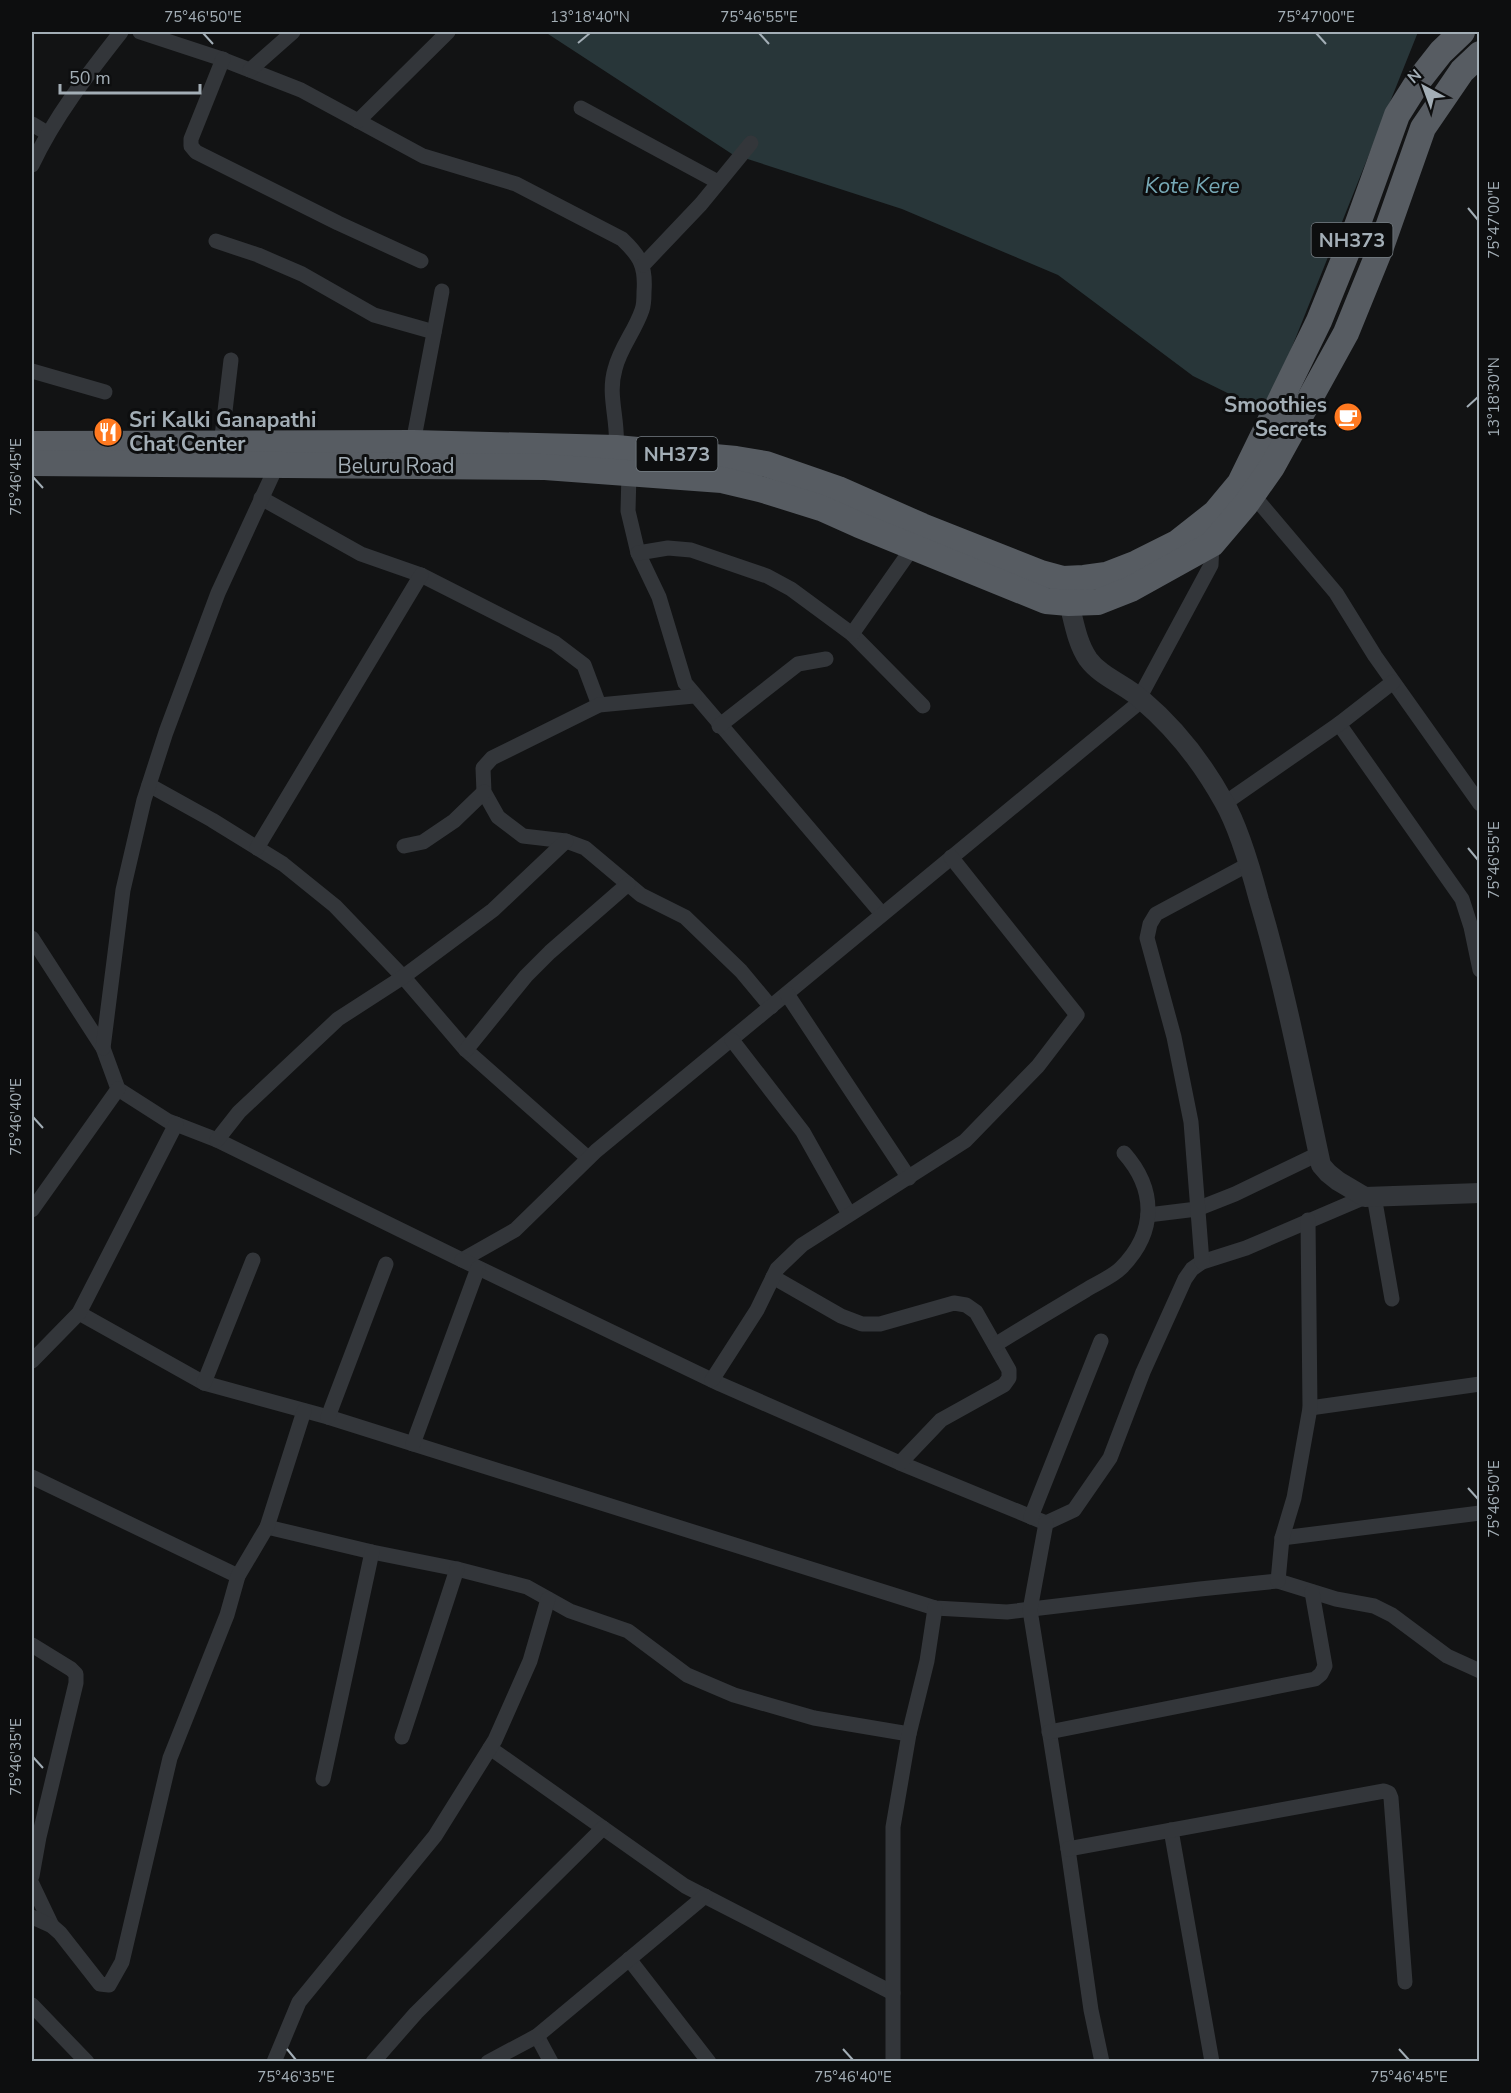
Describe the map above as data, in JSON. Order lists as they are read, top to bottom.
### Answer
{
  "streets": {
    "highway": ["NH373", "Beluru Road"]
  },
  "crossings": [
    ["NH373", "Beluru Road"]
  ],
  "water": ["Kote Kere"],
  "places": {
    "cafe": ["Smoothies Secrets"],
    "restaurant": ["Sri Kalki Ganapathi Chat Center"]
  },
  "scale_bar": "50 m",
  "north": "top left",
  "coordinates": [
    "75°46'50\"E",
    "13°18'40\"N",
    "75°46'55\"E",
    "75°47'00\"E",
    "13°18'30\"N",
    "75°46'45\"E",
    "75°46'40\"E",
    "75°46'35\"E"
  ]
}
